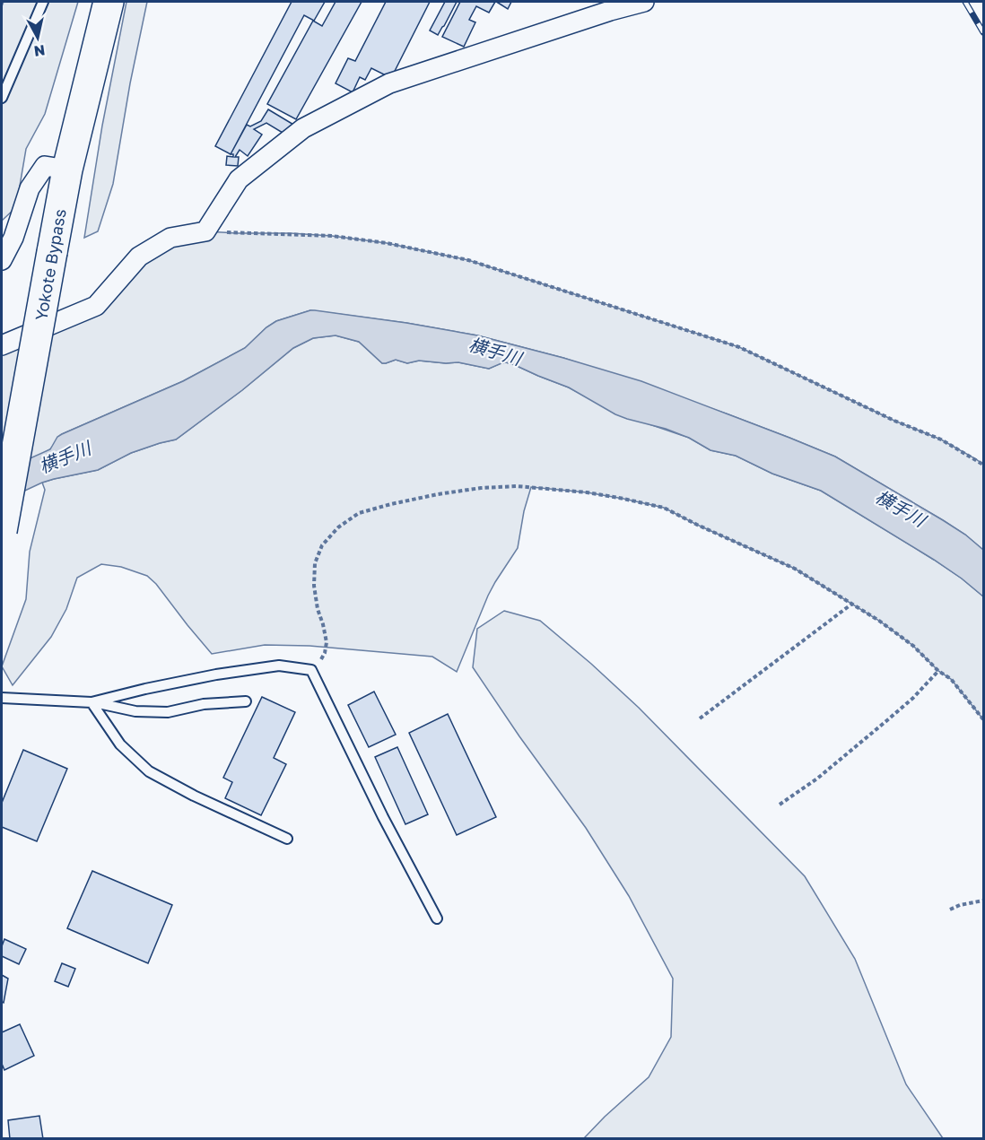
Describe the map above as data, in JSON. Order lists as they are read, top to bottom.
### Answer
{
  "streets": {
    "highway": ["Yokote Bypass"]
  },
  "water": ["横手川"],
  "north": "bottom"
}
